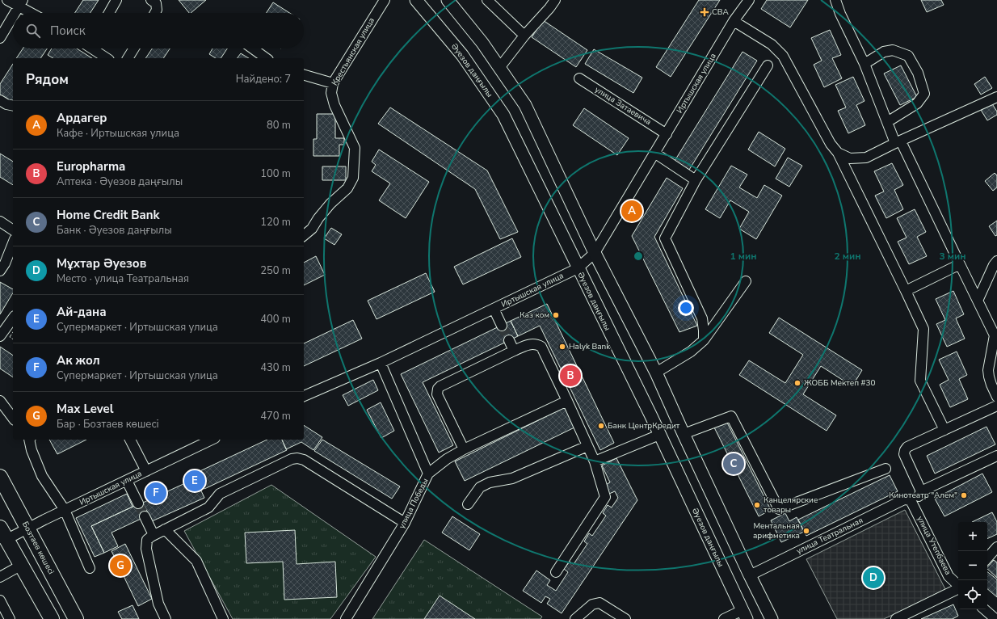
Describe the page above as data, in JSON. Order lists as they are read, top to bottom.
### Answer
{
  "streets": {
    "highway": ["Бозтаев көшесі"],
    "main road": ["Әуезов даңғылы"],
    "street": [
      "Крестьянская улица",
      "Иртышская улица",
      "улица Затаевича",
      "улица Победы",
      "улица Театральная",
      "улица Утепбаева"
    ]
  },
  "crossings": [
    ["Әуезов даңғылы", "Иртышская улица"],
    ["Иртышская улица", "улица Затаевича"],
    ["Иртышская улица", "улица Победы"],
    ["Иртышская улица", "Бозтаев көшесі"],
    ["улица Театральная", "улица Утепбаева"]
  ],
  "places": {
    "health": ["СВА"],
    "other": [
      "Каз ком",
      "Halyk Bank",
      "ЖОББ Мектеп #30",
      "Банк ЦентрКредит",
      "Кинотеатр \"Алем\"",
      "Канцелярские товары",
      "Ментальная арифметика"
    ]
  },
  "page": {
    "search": "Поиск",
    "heading": ["Рядом", "Найдено: 7"],
    "list": [
      {
        "mark": "A",
        "name": "Ардагер",
        "note": "Кафе · Иртышская улица",
        "value": "80 m"
      },
      {
        "mark": "B",
        "name": "Europharma",
        "note": "Аптека · Әуезов даңғылы",
        "value": "100 m"
      },
      {
        "mark": "C",
        "name": "Home Credit Bank",
        "note": "Банк · Әуезов даңғылы",
        "value": "120 m"
      },
      {
        "mark": "D",
        "name": "Мұхтар Әуезов",
        "note": "Место · улица Театральная",
        "value": "250 m"
      },
      {
        "mark": "E",
        "name": "Ай-дана",
        "note": "Супермаркет · Иртышская улица",
        "value": "400 m"
      },
      {
        "mark": "F",
        "name": "Ак жол",
        "note": "Супермаркет · Иртышская улица",
        "value": "430 m"
      },
      {
        "mark": "G",
        "name": "Max Level",
        "note": "Бар · Бозтаев көшесі",
        "value": "470 m"
      }
    ],
    "pins": [
      "A",
      "B",
      "C",
      "E",
      "F",
      "G",
      "D"
    ],
    "map_buttons": ["+", "−"]
  },
  "rings": ["1 мин", "2 мин", "3 мин"]
}
